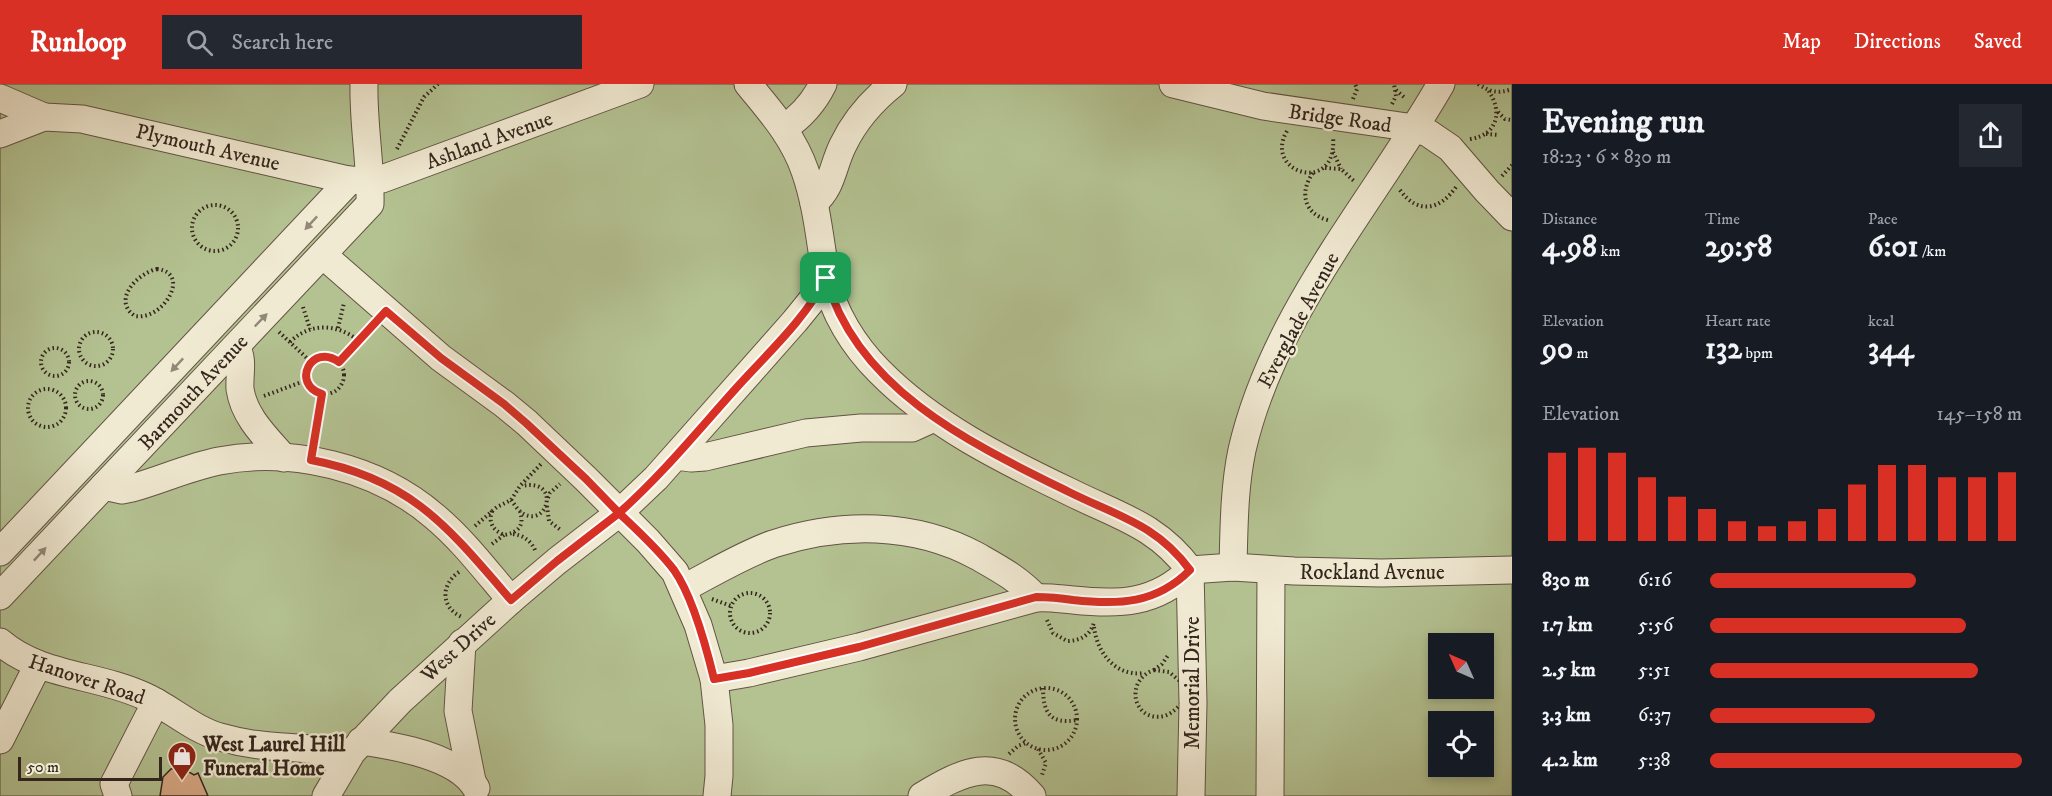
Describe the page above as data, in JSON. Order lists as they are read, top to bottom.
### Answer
{
  "streets": {
    "lane": [
      "Bridge Road",
      "Ashland Avenue",
      "Plymouth Avenue",
      "Everglade Avenue",
      "Barmouth Avenue",
      "Rockland Avenue",
      "West Drive",
      "Hanover Road",
      "Memorial Drive"
    ]
  },
  "crossings": [
    ["Bridge Road", "Everglade Avenue"],
    ["Ashland Avenue", "Plymouth Avenue"],
    ["Ashland Avenue", "Barmouth Avenue"],
    ["Plymouth Avenue", "Barmouth Avenue"],
    ["Everglade Avenue", "Rockland Avenue"],
    ["West Drive", "Hanover Road"]
  ],
  "places": {
    "shop": ["West Laurel Hill Funeral Home"]
  },
  "scale_bar": "50 m",
  "north": "top left",
  "page": {
    "header": "Runloop",
    "search": "Search here",
    "nav": ["Map", "Directions", "Saved"],
    "heading": ["Evening run", "18:23 · 6 × 830 m"],
    "stats": [
      ["Distance", "4.98 km"],
      ["Time", "29:58"],
      ["Pace", "6:01 /km"],
      ["Elevation", "90 m"],
      ["Heart rate", "132 bpm"],
      ["kcal", "344"]
    ],
    "chart": ["Elevation", "145–158 m"],
    "list": [
      {
        "name": "830 m",
        "note": "6:16"
      },
      {
        "name": "1.7 km",
        "note": "5:56"
      },
      {
        "name": "2.5 km",
        "note": "5:51"
      },
      {
        "name": "3.3 km",
        "note": "6:37"
      },
      {
        "name": "4.2 km",
        "note": "5:38"
      }
    ],
    "scale": "50 m"
  }
}
